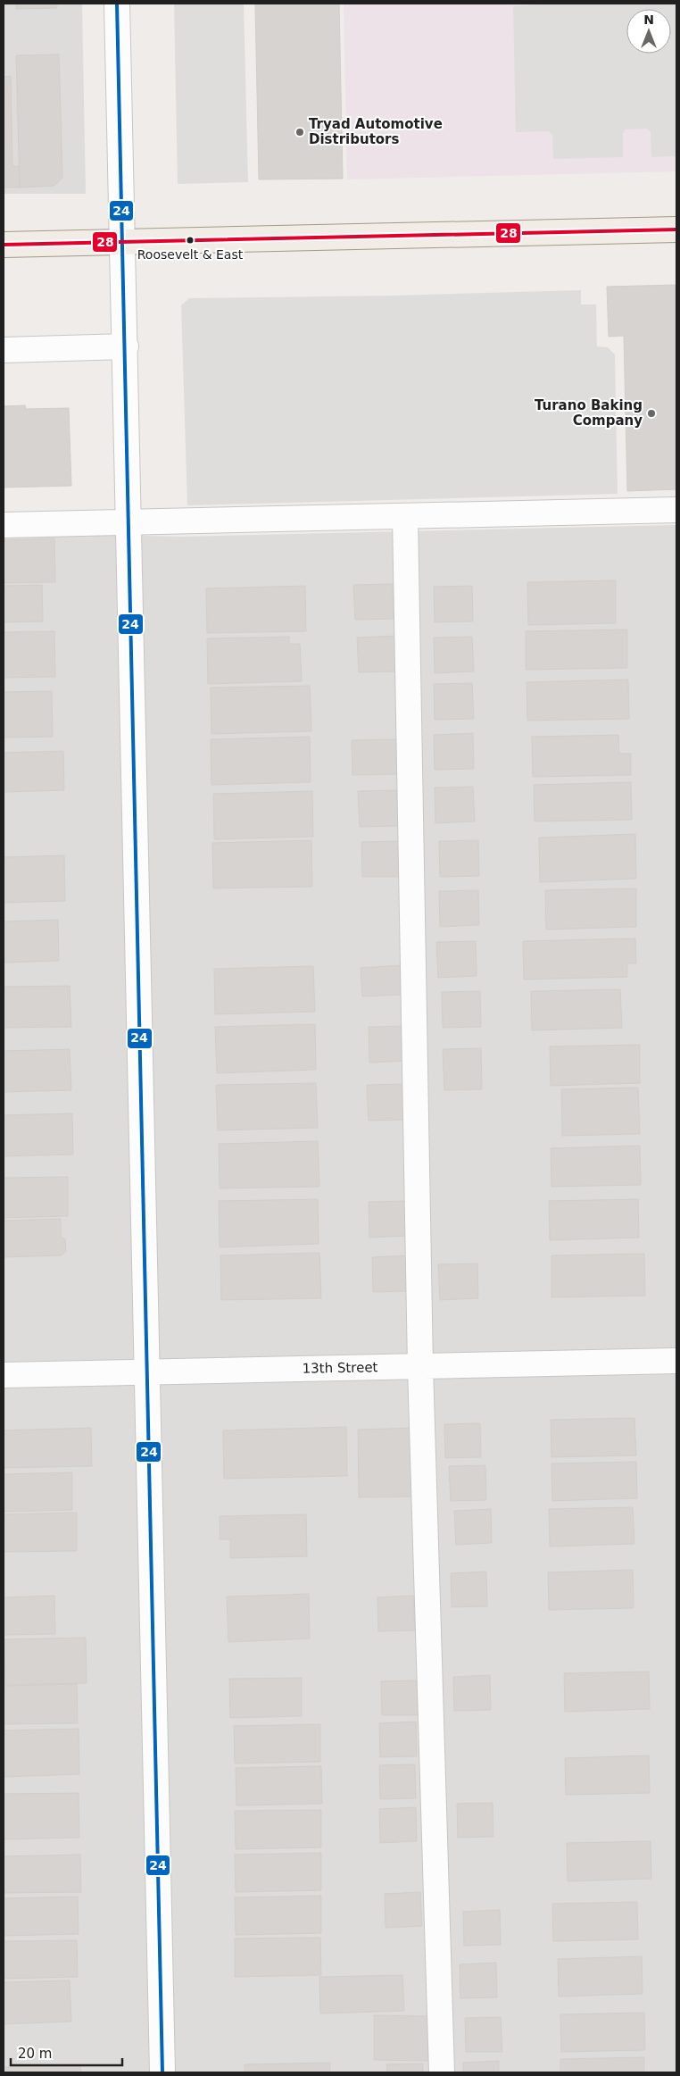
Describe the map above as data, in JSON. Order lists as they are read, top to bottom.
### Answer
{
  "streets": {
    "street": ["13th Street"]
  },
  "places": ["Tryad Automotive Distributors", "Roosevelt & East", "Turano Baking Company"],
  "lines": ["transit line 24", "transit line 28"],
  "scale_bar": "20 m",
  "north": "top"
}
